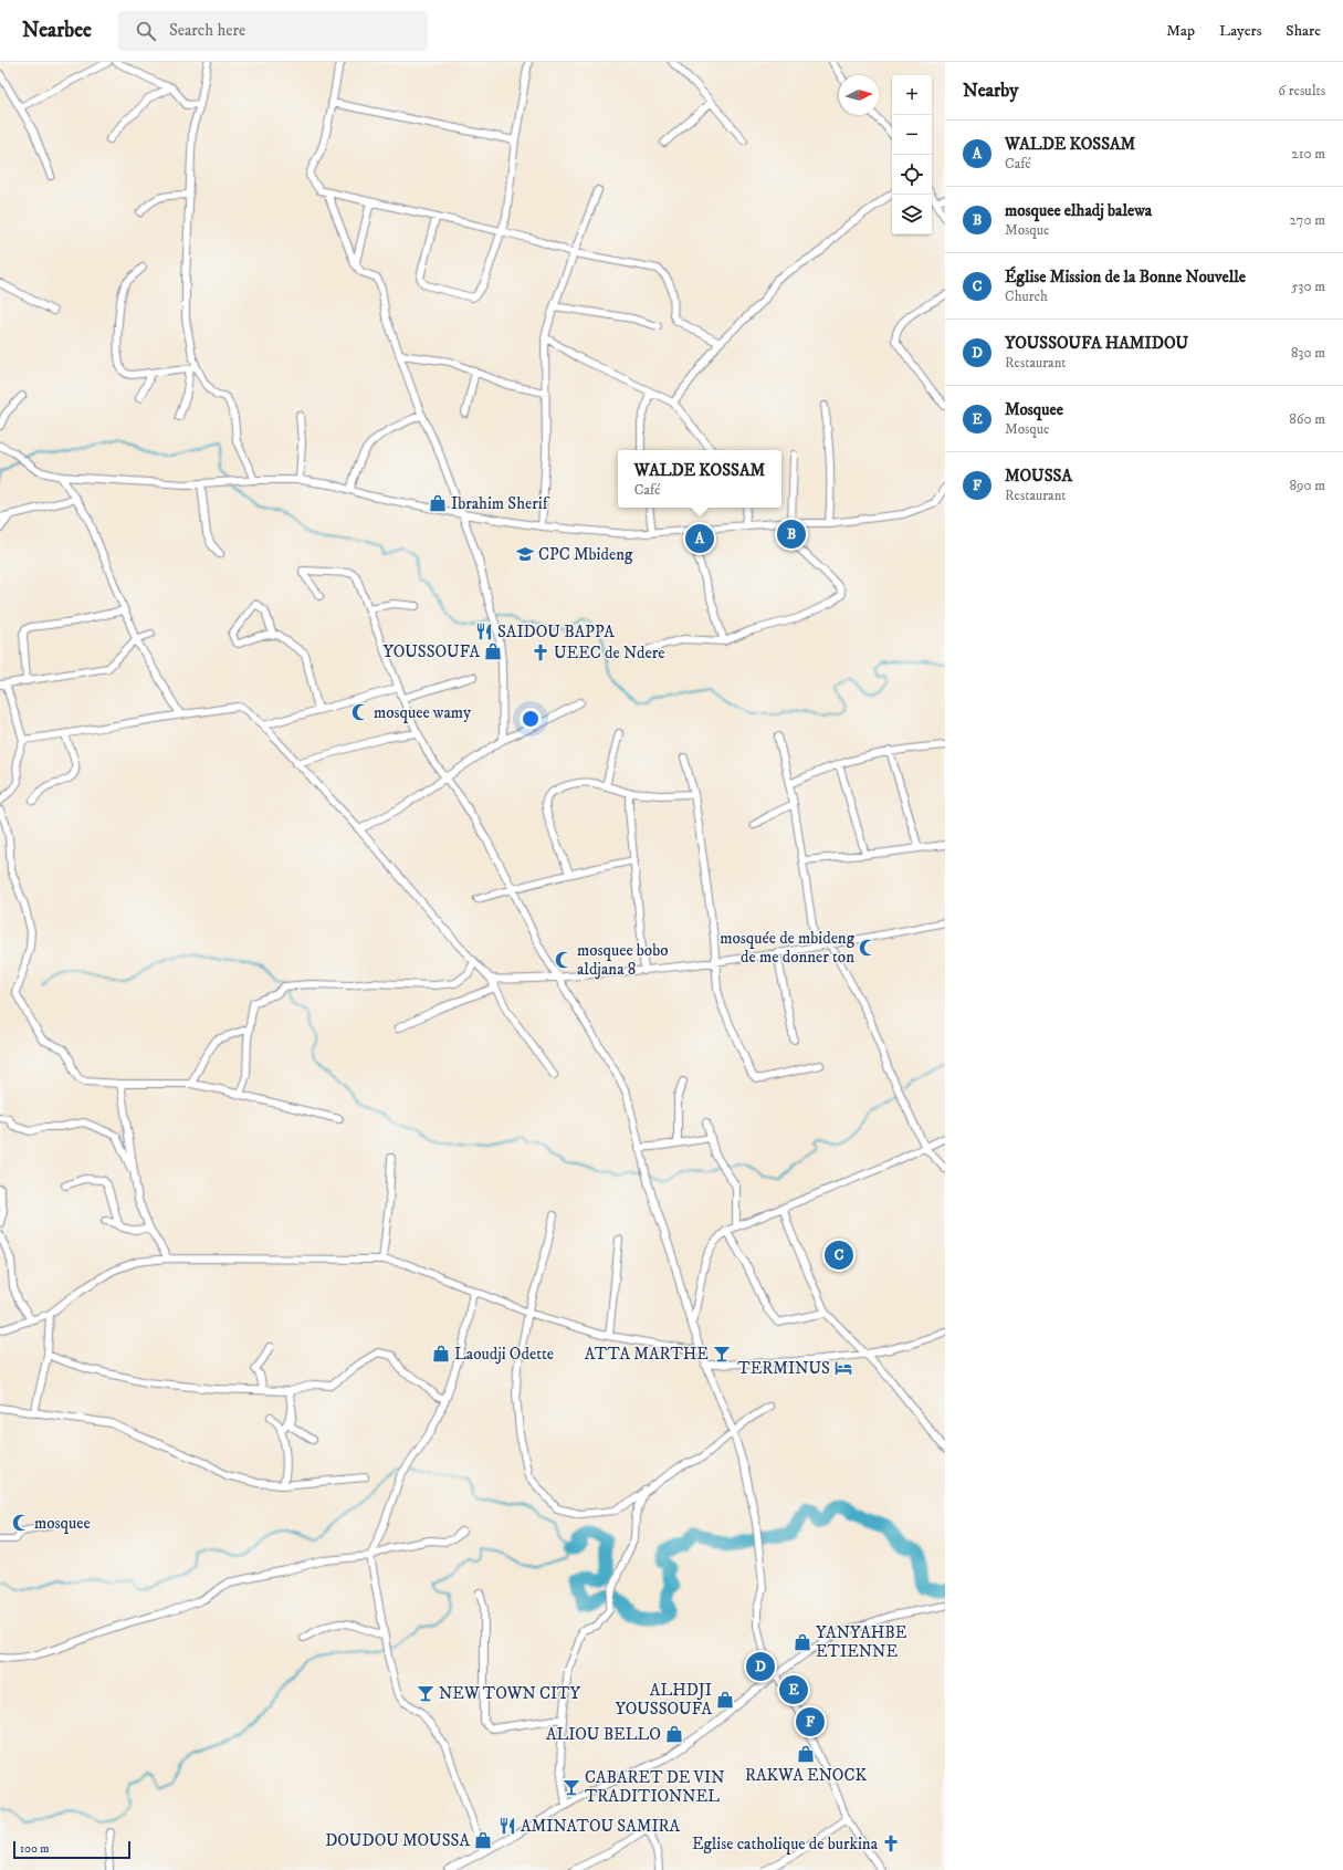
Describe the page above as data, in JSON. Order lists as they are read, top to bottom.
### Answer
{
  "places": {
    "shop": [
      "Ibrahim Sherif",
      "YOUSSOUFA",
      "Laoudji Odette",
      "YANYAHBE ETIENNE",
      "ALHDJI YOUSSOUFA",
      "ALIOU BELLO",
      "RAKWA ENOCK",
      "DOUDOU MOUSSA"
    ],
    "school or university": ["CPC Mbideng"],
    "restaurant": ["SAIDOU BAPPA", "AMINATOU SAMIRA"],
    "church": ["UEEC de Ndere", "Eglise catholique de burkina"],
    "mosque": [
      "mosquee wamy",
      "mosquée de mbideng de me donner ton",
      "mosquee bobo aldjana 8",
      "mosquee"
    ],
    "bar": ["ATTA MARTHE", "NEW TOWN CITY", "CABARET DE VIN TRADITIONNEL"],
    "hotel": ["TERMINUS"]
  },
  "scale_bar": "100 m",
  "north": "right",
  "page": {
    "header": "Nearbee",
    "search": "Search here",
    "nav": ["Map", "Layers", "Share"],
    "heading": ["Nearby", "6 results"],
    "map_buttons": ["+", "−"],
    "list": [
      {
        "mark": "A",
        "name": "WALDE KOSSAM",
        "note": "Café",
        "value": "210 m"
      },
      {
        "mark": "B",
        "name": "mosquee elhadj balewa",
        "note": "Mosque",
        "value": "270 m"
      },
      {
        "mark": "C",
        "name": "Église Mission de la Bonne Nouvelle",
        "note": "Church",
        "value": "530 m"
      },
      {
        "mark": "D",
        "name": "YOUSSOUFA HAMIDOU",
        "note": "Restaurant",
        "value": "830 m"
      },
      {
        "mark": "E",
        "name": "Mosquee",
        "note": "Mosque",
        "value": "860 m"
      },
      {
        "mark": "F",
        "name": "MOUSSA",
        "note": "Restaurant",
        "value": "890 m"
      }
    ],
    "popup": ["WALDE KOSSAM", "Café"],
    "pins": [
      "B",
      "A",
      "C",
      "D",
      "E",
      "F"
    ],
    "scale": "100 m"
  }
}
